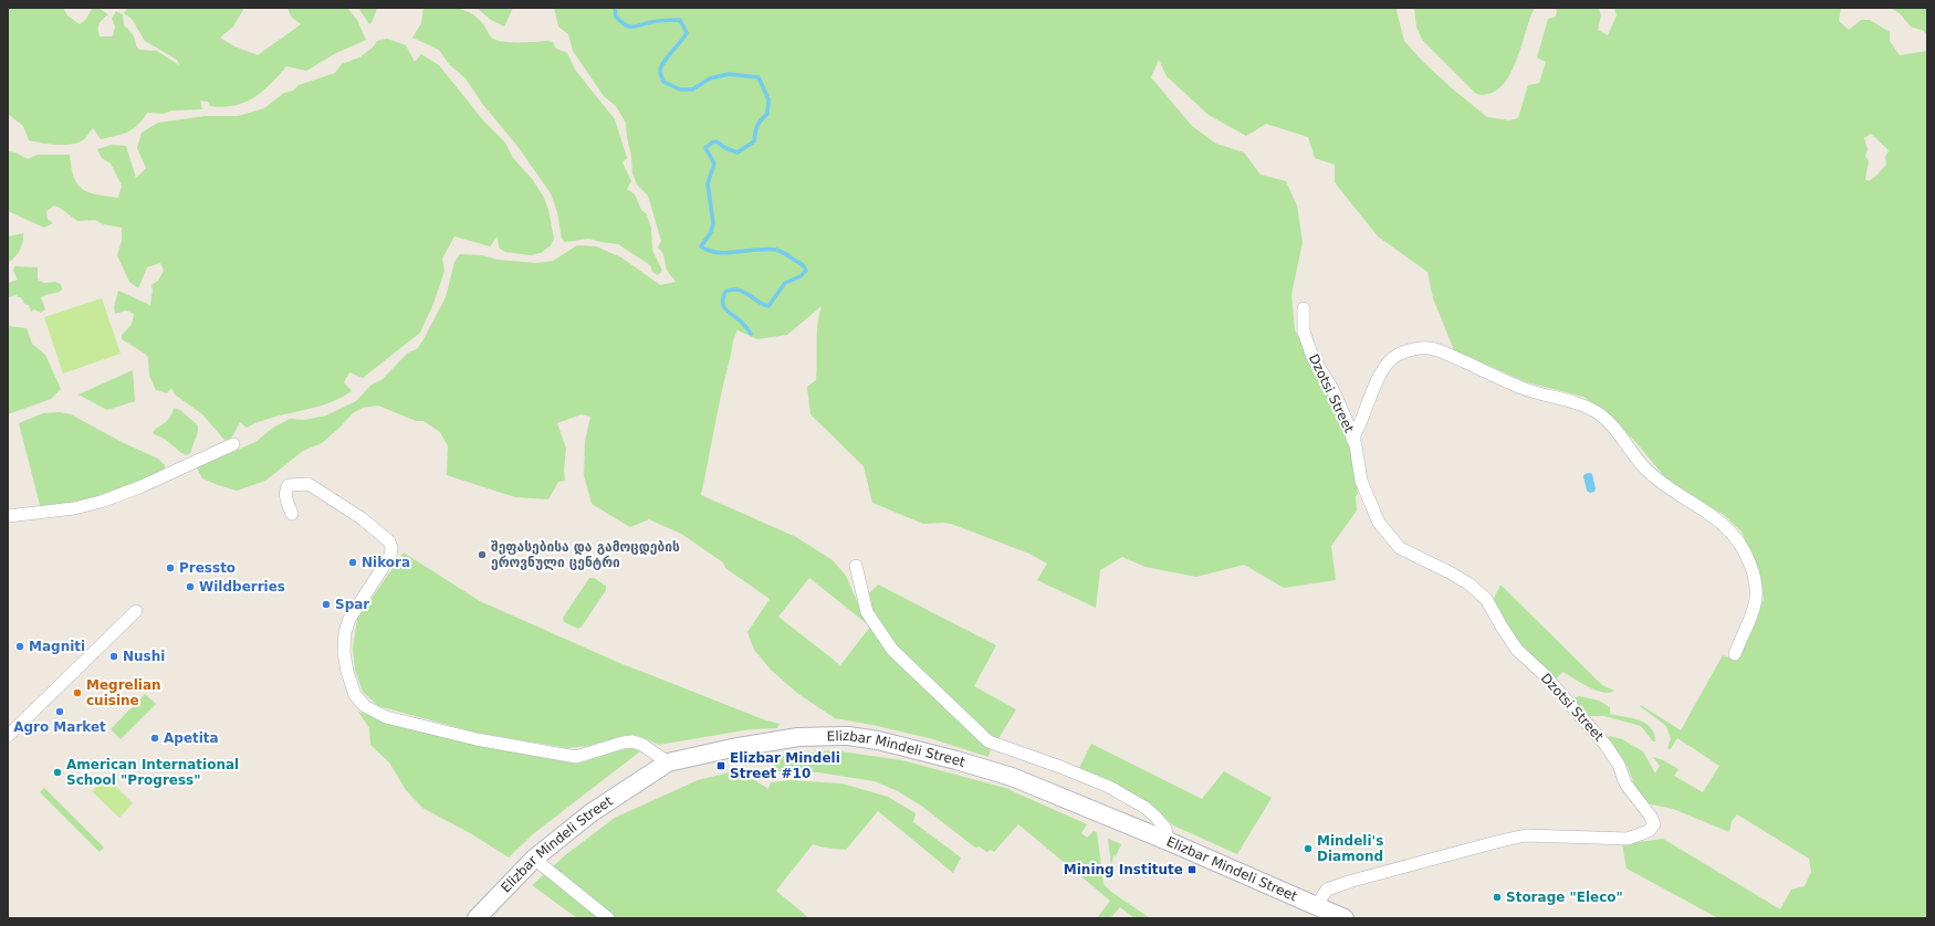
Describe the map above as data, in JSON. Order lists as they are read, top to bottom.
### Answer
{
  "streets": {
    "street": ["Dzotsi Street", "Elizbar Mindeli Street"]
  },
  "crossings": [
    ["Dzotsi Street", "Elizbar Mindeli Street"]
  ],
  "places": {
    "other": [
      "შეფასებისა და გამოცდების ეროვნული ცენტრი",
      "Nikora",
      "Pressto",
      "Wildberries",
      "Spar",
      "Magniti",
      "Nushi",
      "Megrelian cuisine",
      "Agro Market",
      "Apetita",
      "American International School \"Progress\"",
      "Mindeli's Diamond",
      "Storage \"Eleco\""
    ],
    "transit": ["Elizbar Mindeli Street #10", "Mining Institute"]
  }
}
